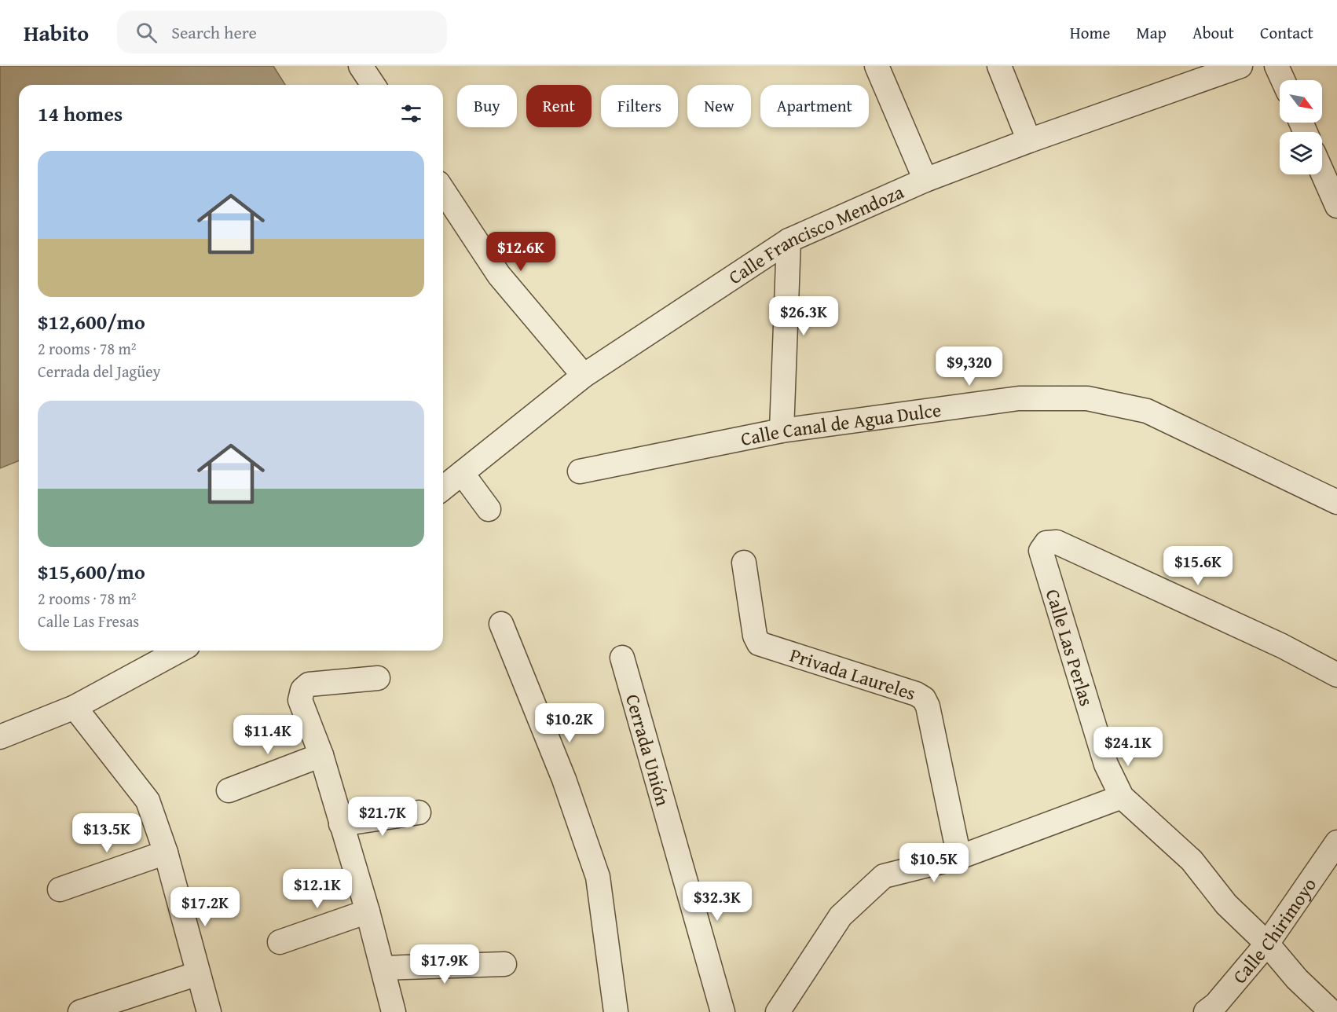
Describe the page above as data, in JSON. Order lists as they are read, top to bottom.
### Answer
{
  "streets": {
    "street": [
      "Calle Francisco Mendoza",
      "Calle Canal de Agua Dulce",
      "Calle Las Perlas",
      "Privada Laureles",
      "Cerrada Unión",
      "Calle Chirimoyo"
    ]
  },
  "crossings": [
    ["Calle Las Perlas", "Calle Chirimoyo"]
  ],
  "north": "bottom right",
  "page": {
    "header": "Habito",
    "search": "Search here",
    "nav": [
      "Home",
      "Map",
      "About",
      "Contact"
    ],
    "chip": [
      "Buy",
      "Rent",
      "Filters",
      "New",
      "Apartment"
    ],
    "heading": "14 homes",
    "list": [
      {
        "name": "$12,600/mo",
        "note": "2 rooms · 78 m² · Cerrada del Jagüey"
      },
      {
        "name": "$15,600/mo",
        "note": "2 rooms · 78 m² · Calle Las Fresas"
      }
    ],
    "price": [
      "$12.6K",
      "$26.3K",
      "$9,320",
      "$15.6K",
      "$10.2K",
      "$11.4K",
      "$24.1K",
      "$21.7K",
      "$13.5K",
      "$10.5K",
      "$12.1K",
      "$32.3K",
      "$17.2K",
      "$17.9K"
    ]
  }
}
